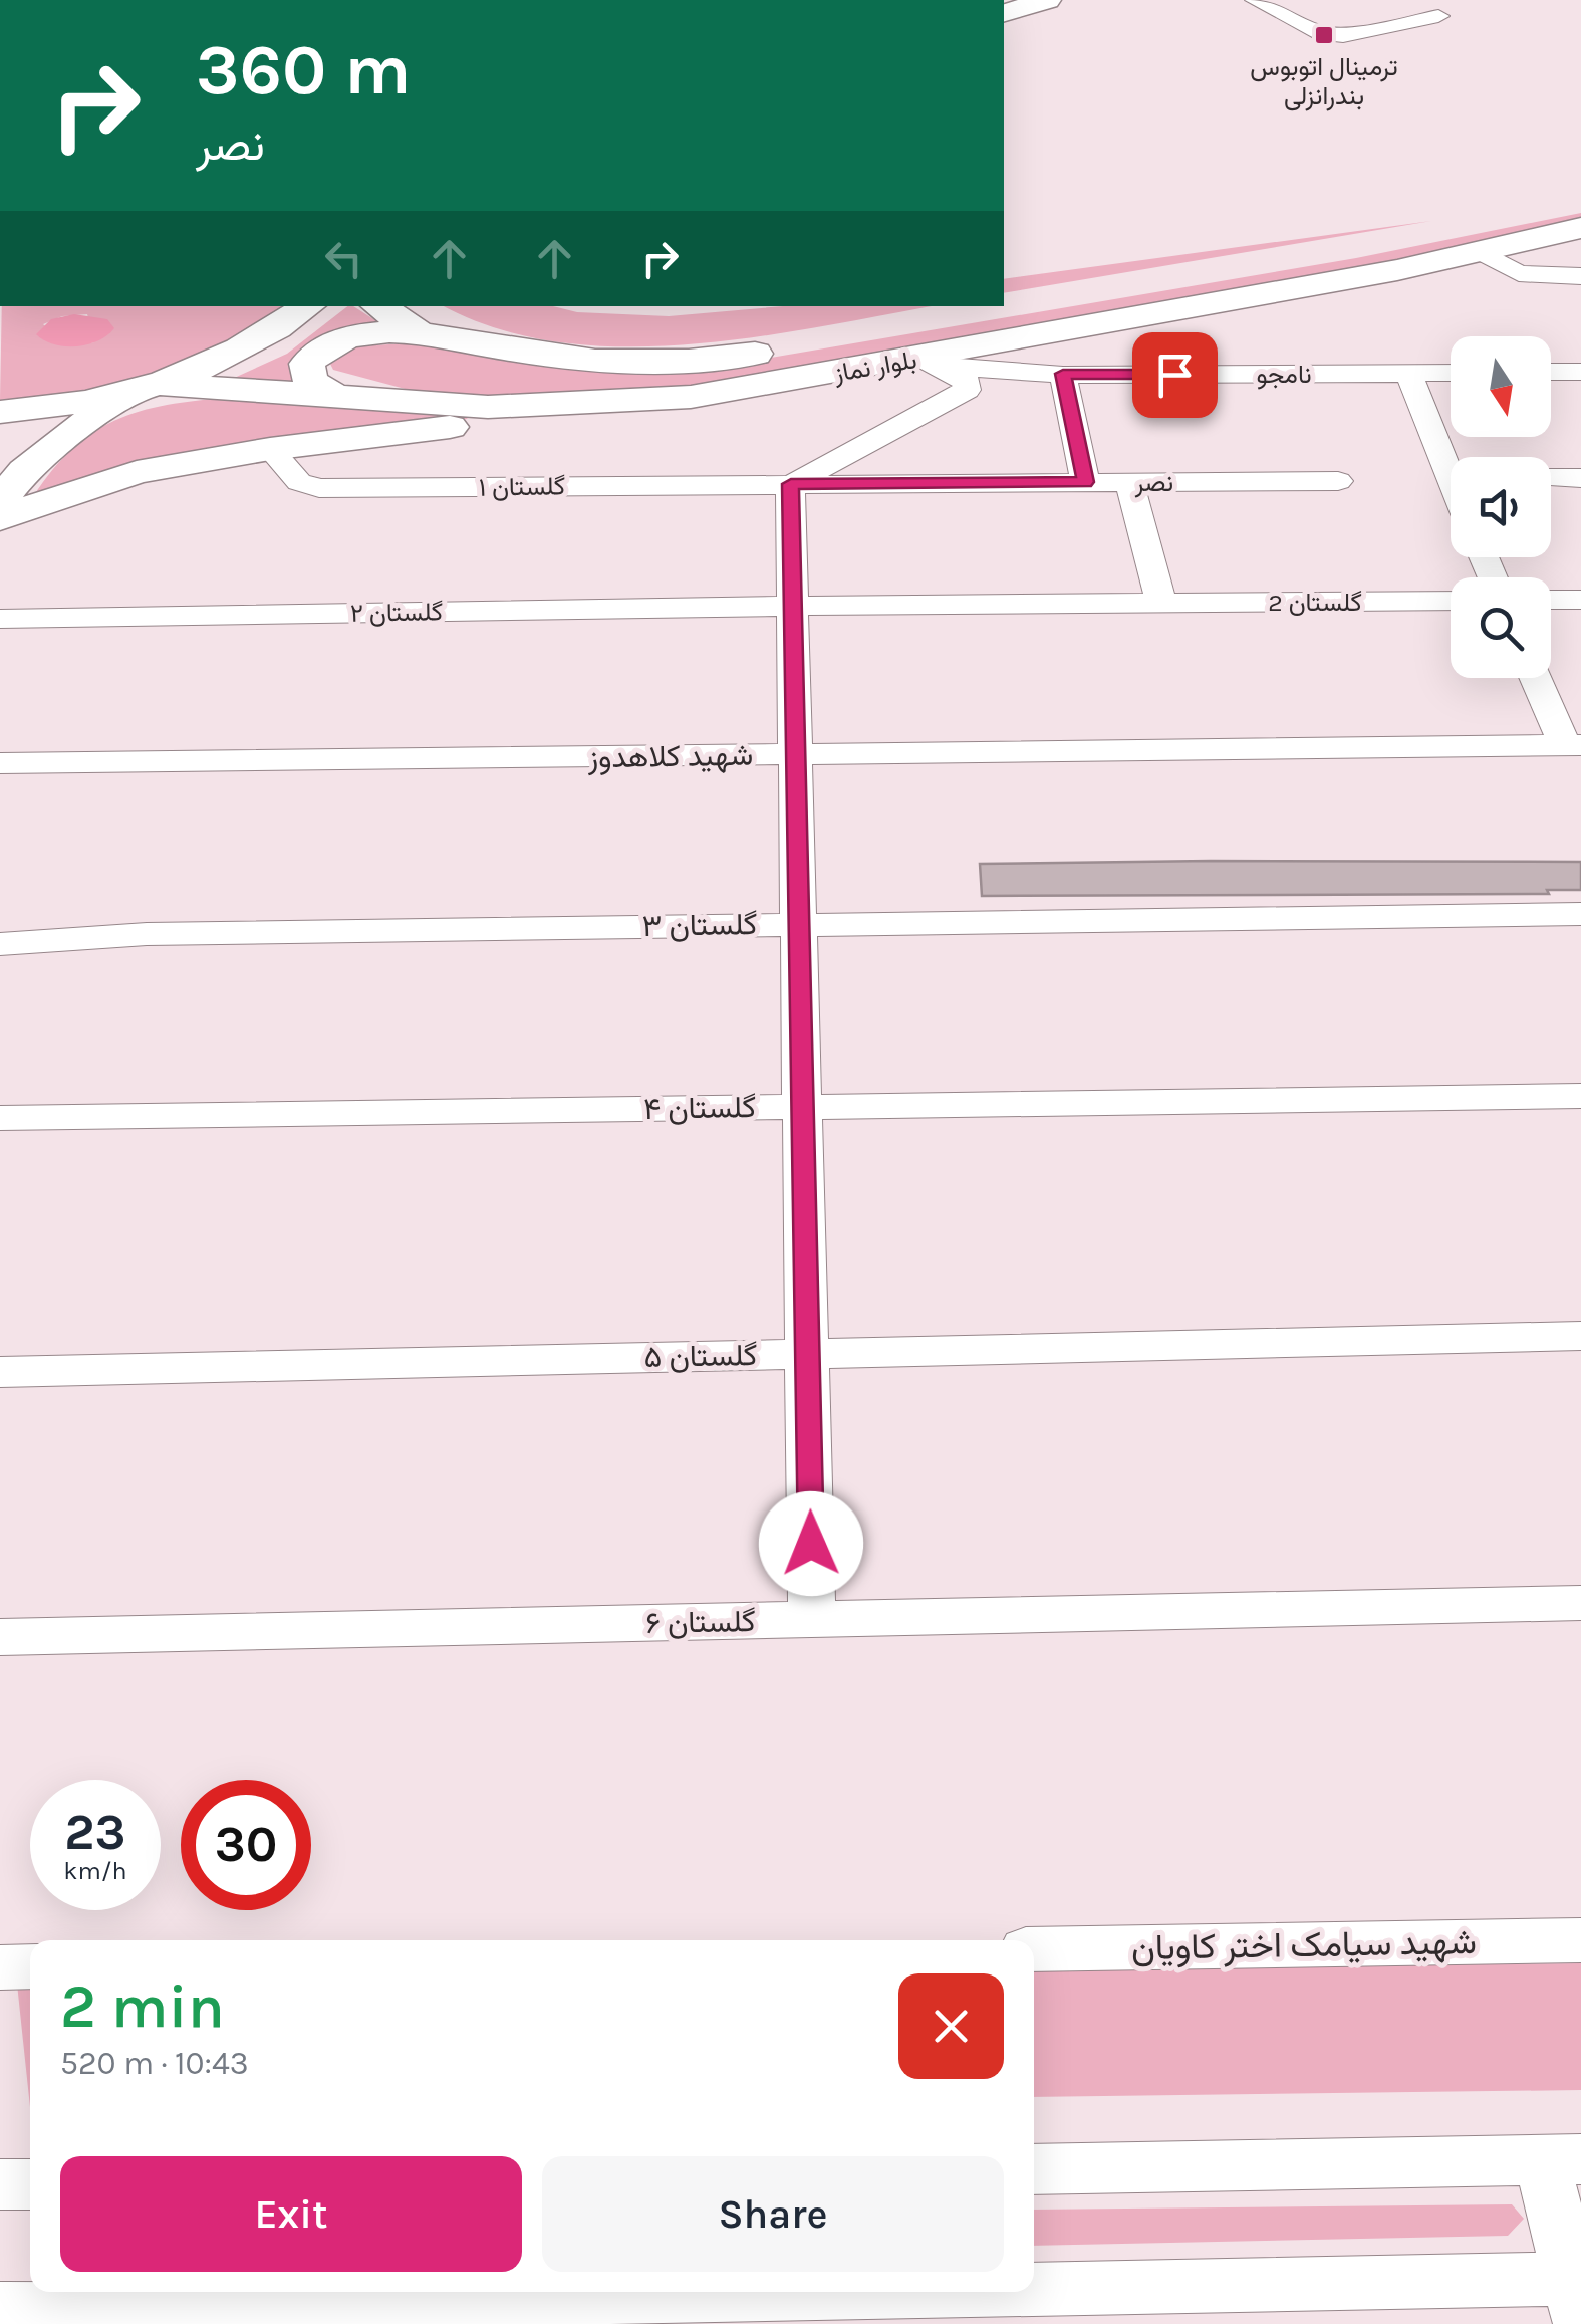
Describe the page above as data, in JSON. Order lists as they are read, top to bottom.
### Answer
{
  "streets": {
    "main road": ["بلوار نماز"],
    "street": [
      "نامجو",
      "نصر",
      "گلستان ۱",
      "گلستان 2",
      "گلستان ۲",
      "شهید کلاهدوز",
      "گلستان ۳",
      "گلستان ۴",
      "گلستان ۵",
      "گلستان ۶",
      "شهید سیامک اختر کاویان"
    ]
  },
  "crossings": [
    ["بلوار نماز", "نامجو"],
    ["نصر", "گلستان ۱"],
    ["گلستان 2", "گلستان ۲"]
  ],
  "places": {
    "transit": ["ترمینال اتوبوس بندرانزلی"]
  },
  "north": "bottom",
  "page": {
    "turn": ["360 m", "نصر"],
    "speed": "23 km/h",
    "limit": "30",
    "heading": ["2 min", "520 m · 10:43"],
    "buttons": ["Exit", "Share"]
  }
}
